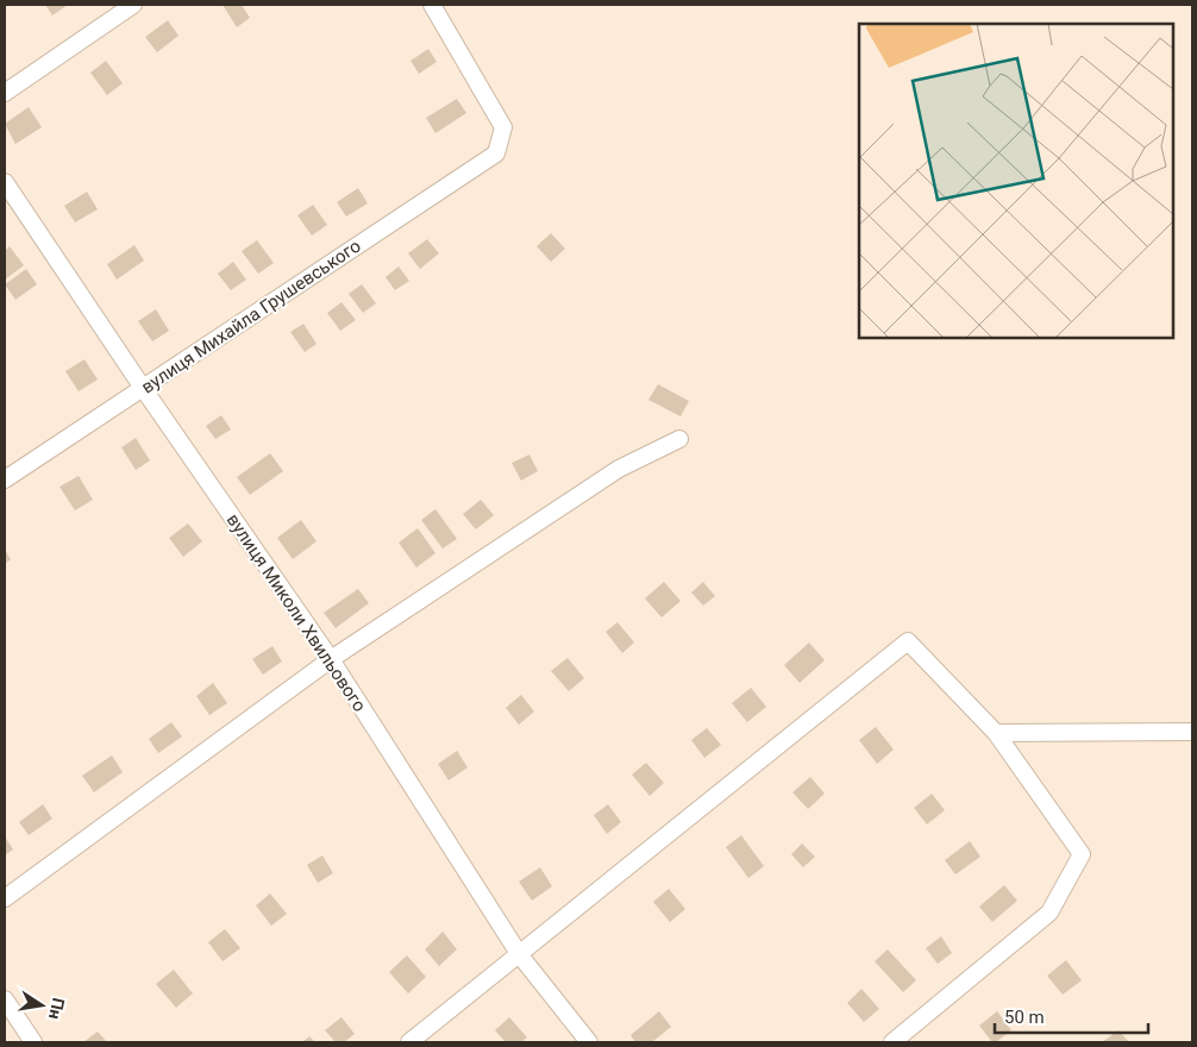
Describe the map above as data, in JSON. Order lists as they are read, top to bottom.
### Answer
{
  "streets": {
    "street": ["вулиця Михайла Грушевського", "вулиця Миколи Хвильового"]
  },
  "crossings": [
    ["вулиця Михайла Грушевського", "вулиця Миколи Хвильового"]
  ],
  "scale_bar": "50 m",
  "north": "right"
}
